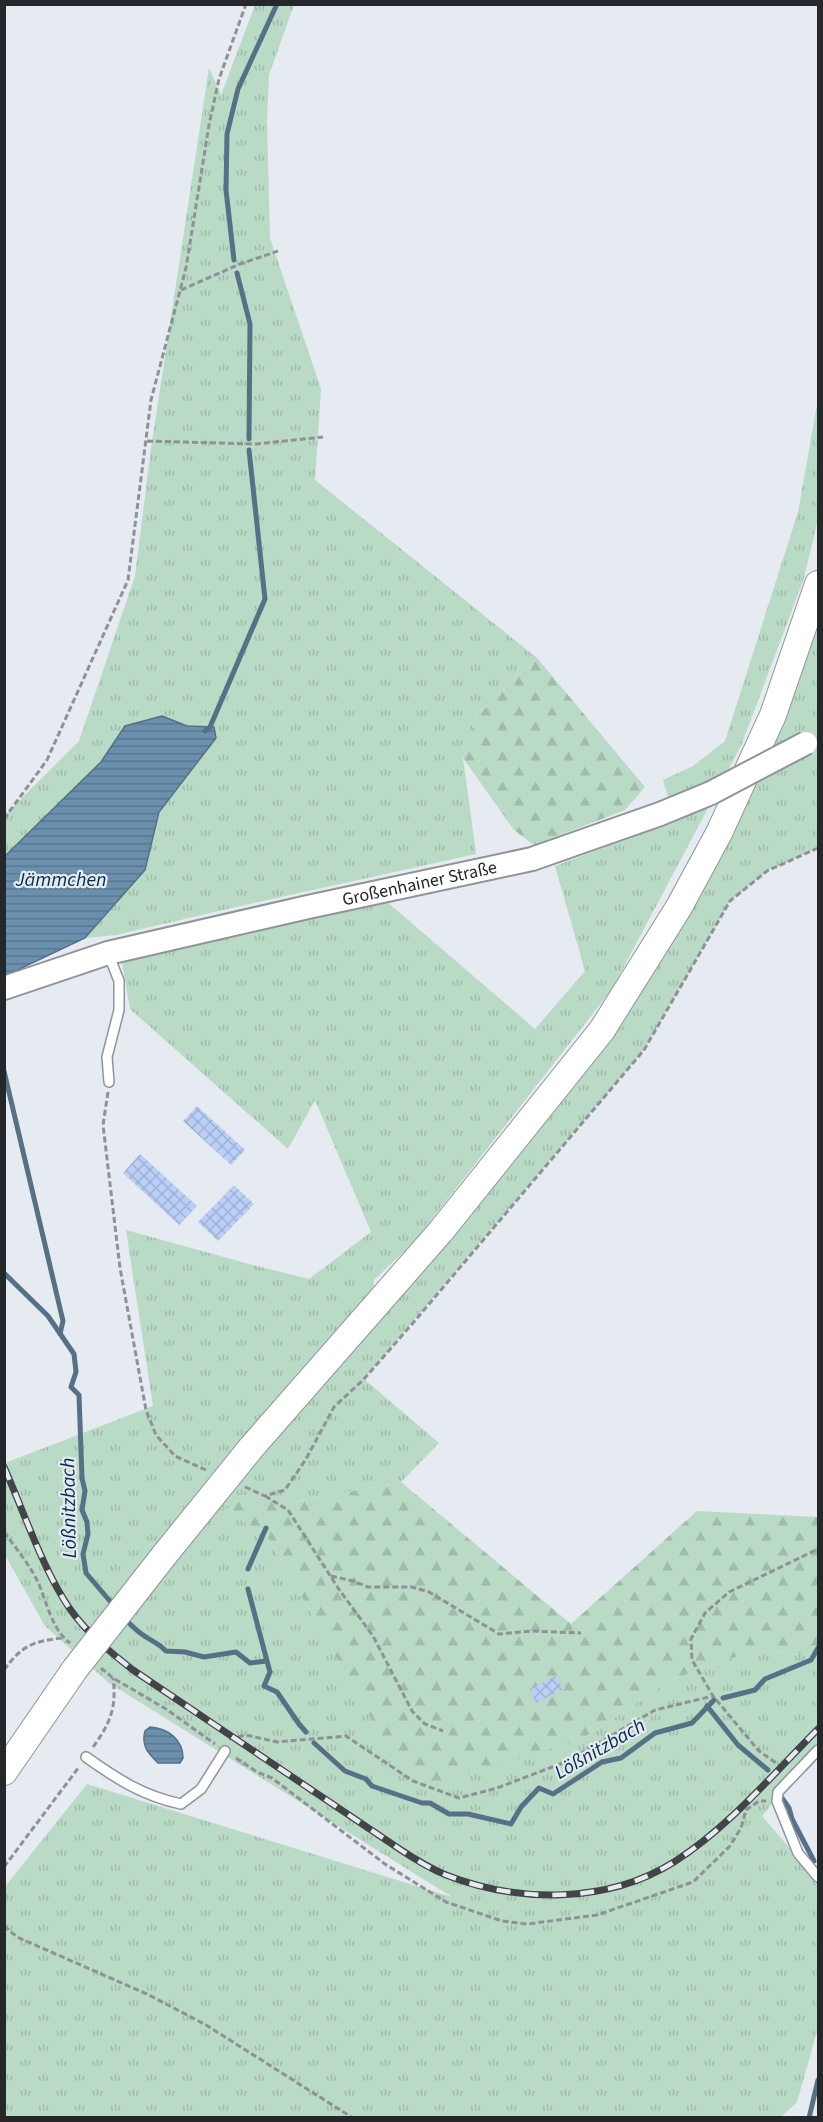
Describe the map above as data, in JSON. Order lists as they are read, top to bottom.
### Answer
{
  "streets": {
    "street": ["Großenhainer Straße"]
  },
  "water": ["Jämmchen", "Lößnitzbach"]
}
